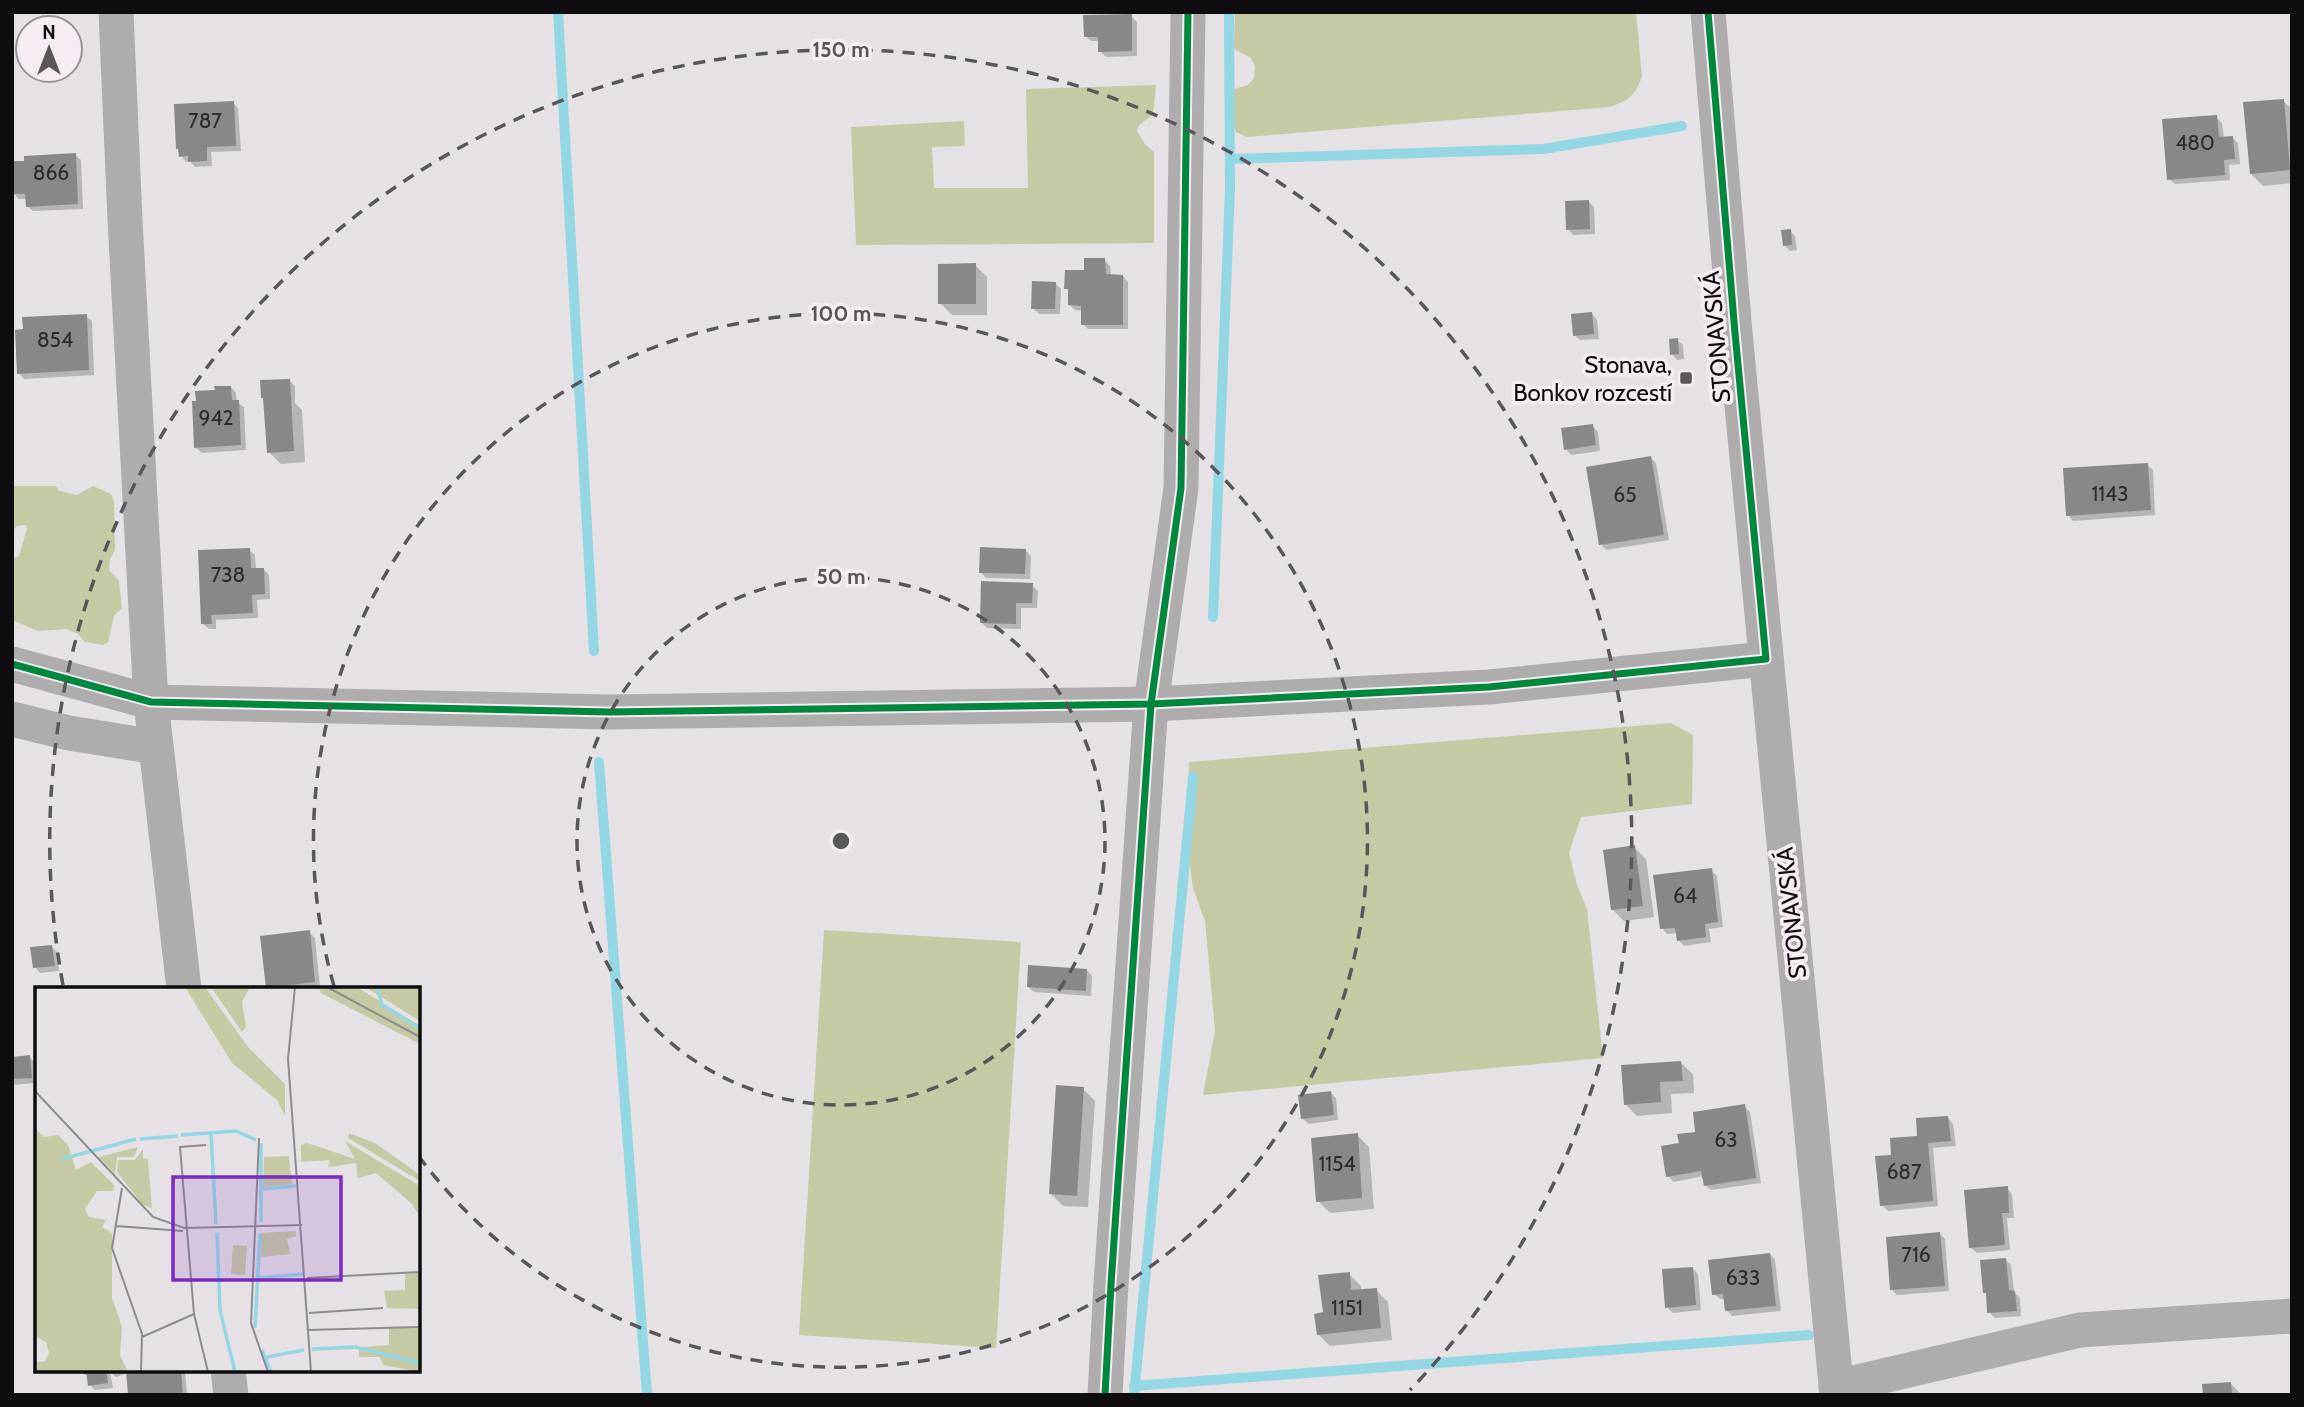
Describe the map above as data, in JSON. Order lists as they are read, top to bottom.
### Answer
{
  "streets": {
    "street": ["STONAVSKÁ"]
  },
  "places": {
    "transit": ["Stonava, Bonkov rozcestí"]
  },
  "house_numbers": [
    "787",
    "480",
    "866",
    "854",
    "942",
    "1143",
    "65",
    "738",
    "64",
    "63",
    "1154",
    "687",
    "716",
    "633",
    "1151"
  ],
  "north": "top",
  "rings": ["150 m", "100 m", "50 m"]
}
